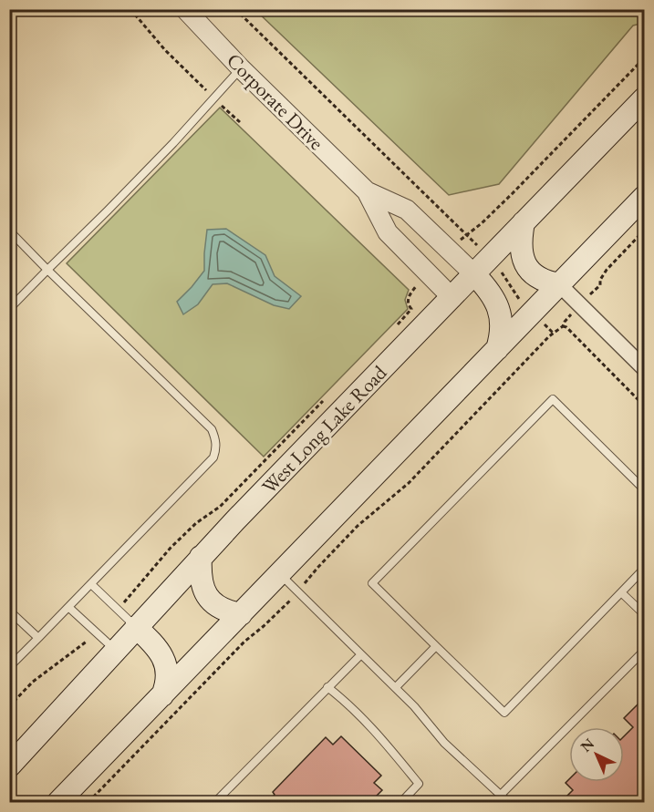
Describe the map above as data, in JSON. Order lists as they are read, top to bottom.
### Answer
{
  "streets": {
    "main road": ["West Long Lake Road"],
    "street": ["Corporate Drive"]
  },
  "crossings": [
    ["Corporate Drive", "West Long Lake Road"]
  ],
  "north": "top left"
}
